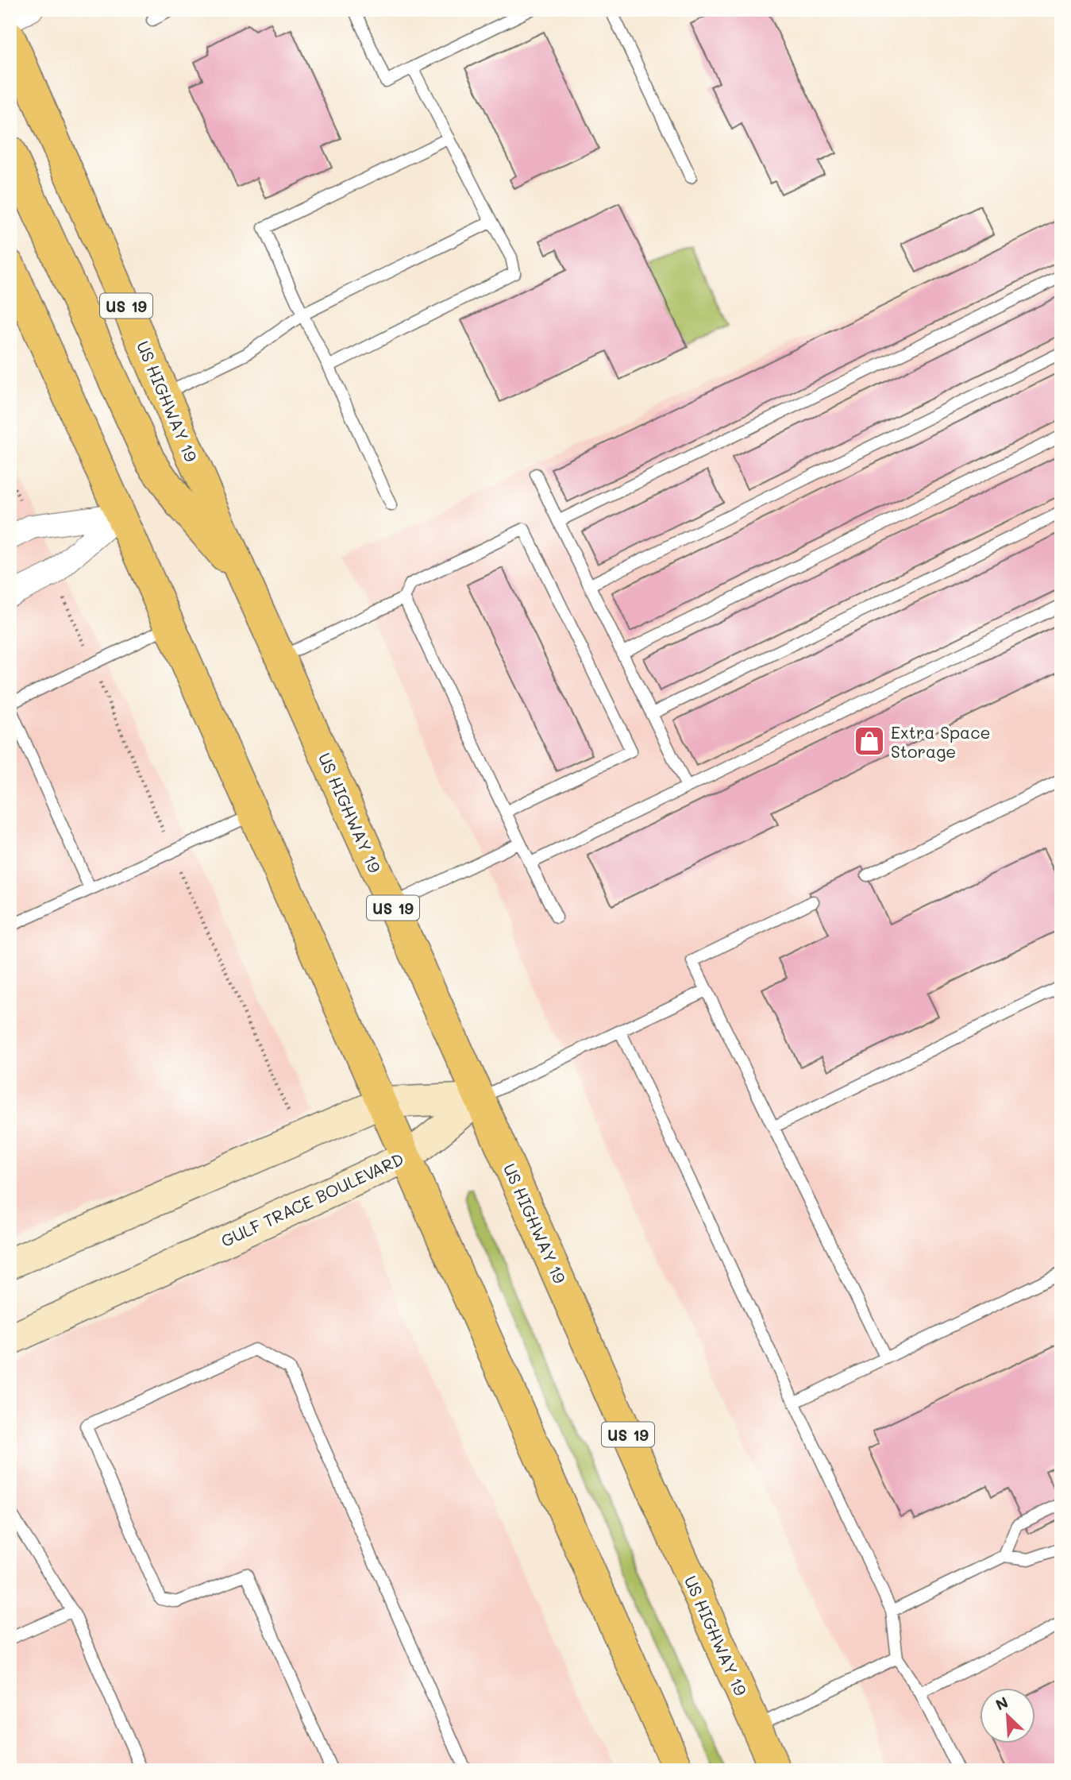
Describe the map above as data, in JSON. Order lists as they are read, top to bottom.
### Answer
{
  "streets": {
    "highway": ["US 19", "US HIGHWAY 19"],
    "street": ["GULF TRACE BOULEVARD"]
  },
  "crossings": [
    ["US HIGHWAY 19", "GULF TRACE BOULEVARD"]
  ],
  "places": {
    "shop": ["Extra Space Storage"]
  },
  "north": "top left"
}
